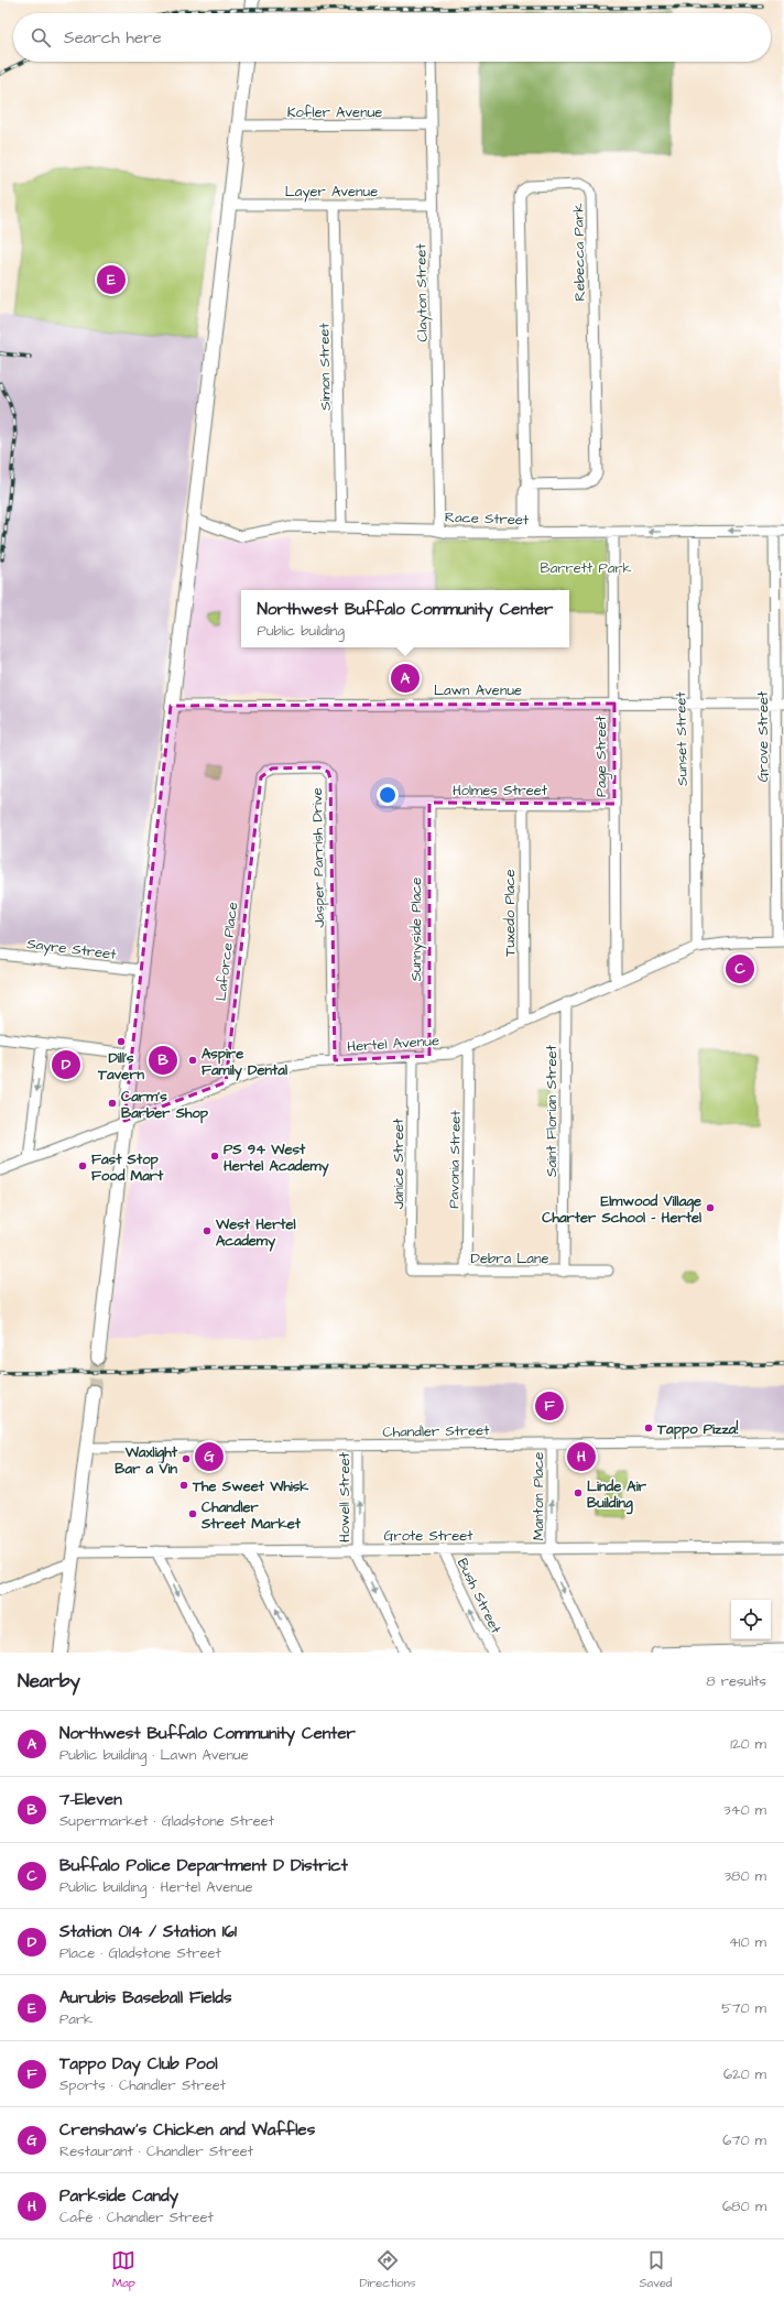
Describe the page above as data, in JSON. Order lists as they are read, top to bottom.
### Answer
{
  "streets": {
    "street": [
      "Kofler Avenue",
      "Layer Avenue",
      "Rebecca Park",
      "Clayton Street",
      "Simon Street",
      "Race Street",
      "Lawn Avenue",
      "Grove Street",
      "Sunset Street",
      "Page Street",
      "Holmes Street",
      "Jasper Parrish Drive",
      "Tuxedo Place",
      "Sunnyside Place",
      "Sayre Street",
      "Laforce Place",
      "Hertel Avenue",
      "Saint Florian Street",
      "Pavonia Street",
      "Janice Street",
      "Debra Lane",
      "Chandler Street",
      "Manton Place",
      "Howell Street",
      "Grote Street",
      "Bush Street"
    ]
  },
  "crossings": [
    ["Kofler Avenue", "Clayton Street"],
    ["Layer Avenue", "Clayton Street"],
    ["Layer Avenue", "Simon Street"],
    ["Rebecca Park", "Race Street"],
    ["Clayton Street", "Race Street"],
    ["Simon Street", "Race Street"],
    ["Race Street", "Grove Street"],
    ["Race Street", "Sunset Street"],
    ["Race Street", "Page Street"],
    ["Lawn Avenue", "Grove Street"],
    ["Lawn Avenue", "Sunset Street"],
    ["Lawn Avenue", "Page Street"],
    ["Grove Street", "Hertel Avenue"],
    ["Sunset Street", "Hertel Avenue"],
    ["Page Street", "Holmes Street"],
    ["Page Street", "Hertel Avenue"],
    ["Holmes Street", "Tuxedo Place"],
    ["Holmes Street", "Sunnyside Place"],
    ["Jasper Parrish Drive", "Laforce Place"],
    ["Jasper Parrish Drive", "Hertel Avenue"],
    ["Tuxedo Place", "Hertel Avenue"],
    ["Sunnyside Place", "Hertel Avenue"],
    ["Laforce Place", "Hertel Avenue"],
    ["Hertel Avenue", "Saint Florian Street"],
    ["Hertel Avenue", "Pavonia Street"],
    ["Hertel Avenue", "Janice Street"],
    ["Saint Florian Street", "Debra Lane"],
    ["Pavonia Street", "Debra Lane"],
    ["Janice Street", "Debra Lane"],
    ["Chandler Street", "Manton Place"],
    ["Chandler Street", "Howell Street"],
    ["Manton Place", "Grote Street"],
    ["Howell Street", "Grote Street"],
    ["Grote Street", "Bush Street"]
  ],
  "one_way": ["Bush Street"],
  "parks": ["Barrett Park"],
  "places": [
    "Dill's Tavern",
    "Aspire Family Dental",
    "Carm's Barber Shop",
    "PS 94 West Hertel Academy",
    "Fast Stop Food Mart",
    "Elmwood Village Charter School - Hertel",
    "West Hertel Academy",
    "Tappo Pizza!",
    "Waxlight Bar a Vin",
    "The Sweet Whisk",
    "Linde Air Building",
    "Chandler Street Market"
  ],
  "page": {
    "search": "Search here",
    "pins": [
      "E",
      "A",
      "C",
      "B",
      "D",
      "F",
      "G",
      "H"
    ],
    "popup": ["Northwest Buffalo Community Center", "Public building"],
    "heading": ["Nearby", "8 results"],
    "list": [
      {
        "mark": "A",
        "name": "Northwest Buffalo Community Center",
        "note": "Public building · Lawn Avenue",
        "value": "120 m"
      },
      {
        "mark": "B",
        "name": "7-Eleven",
        "note": "Supermarket · Gladstone Street",
        "value": "340 m"
      },
      {
        "mark": "C",
        "name": "Buffalo Police Department D District",
        "note": "Public building · Hertel Avenue",
        "value": "380 m"
      },
      {
        "mark": "D",
        "name": "Station 014 / Station 161",
        "note": "Place · Gladstone Street",
        "value": "410 m"
      },
      {
        "mark": "E",
        "name": "Aurubis Baseball Fields",
        "note": "Park",
        "value": "570 m"
      },
      {
        "mark": "F",
        "name": "Tappo Day Club Pool",
        "note": "Sports · Chandler Street",
        "value": "620 m"
      },
      {
        "mark": "G",
        "name": "Crenshaw's Chicken and Waffles",
        "note": "Restaurant · Chandler Street",
        "value": "670 m"
      },
      {
        "mark": "H",
        "name": "Parkside Candy",
        "note": "Café · Chandler Street",
        "value": "680 m"
      }
    ],
    "nav": ["Map", "Directions", "Saved"]
  }
}
